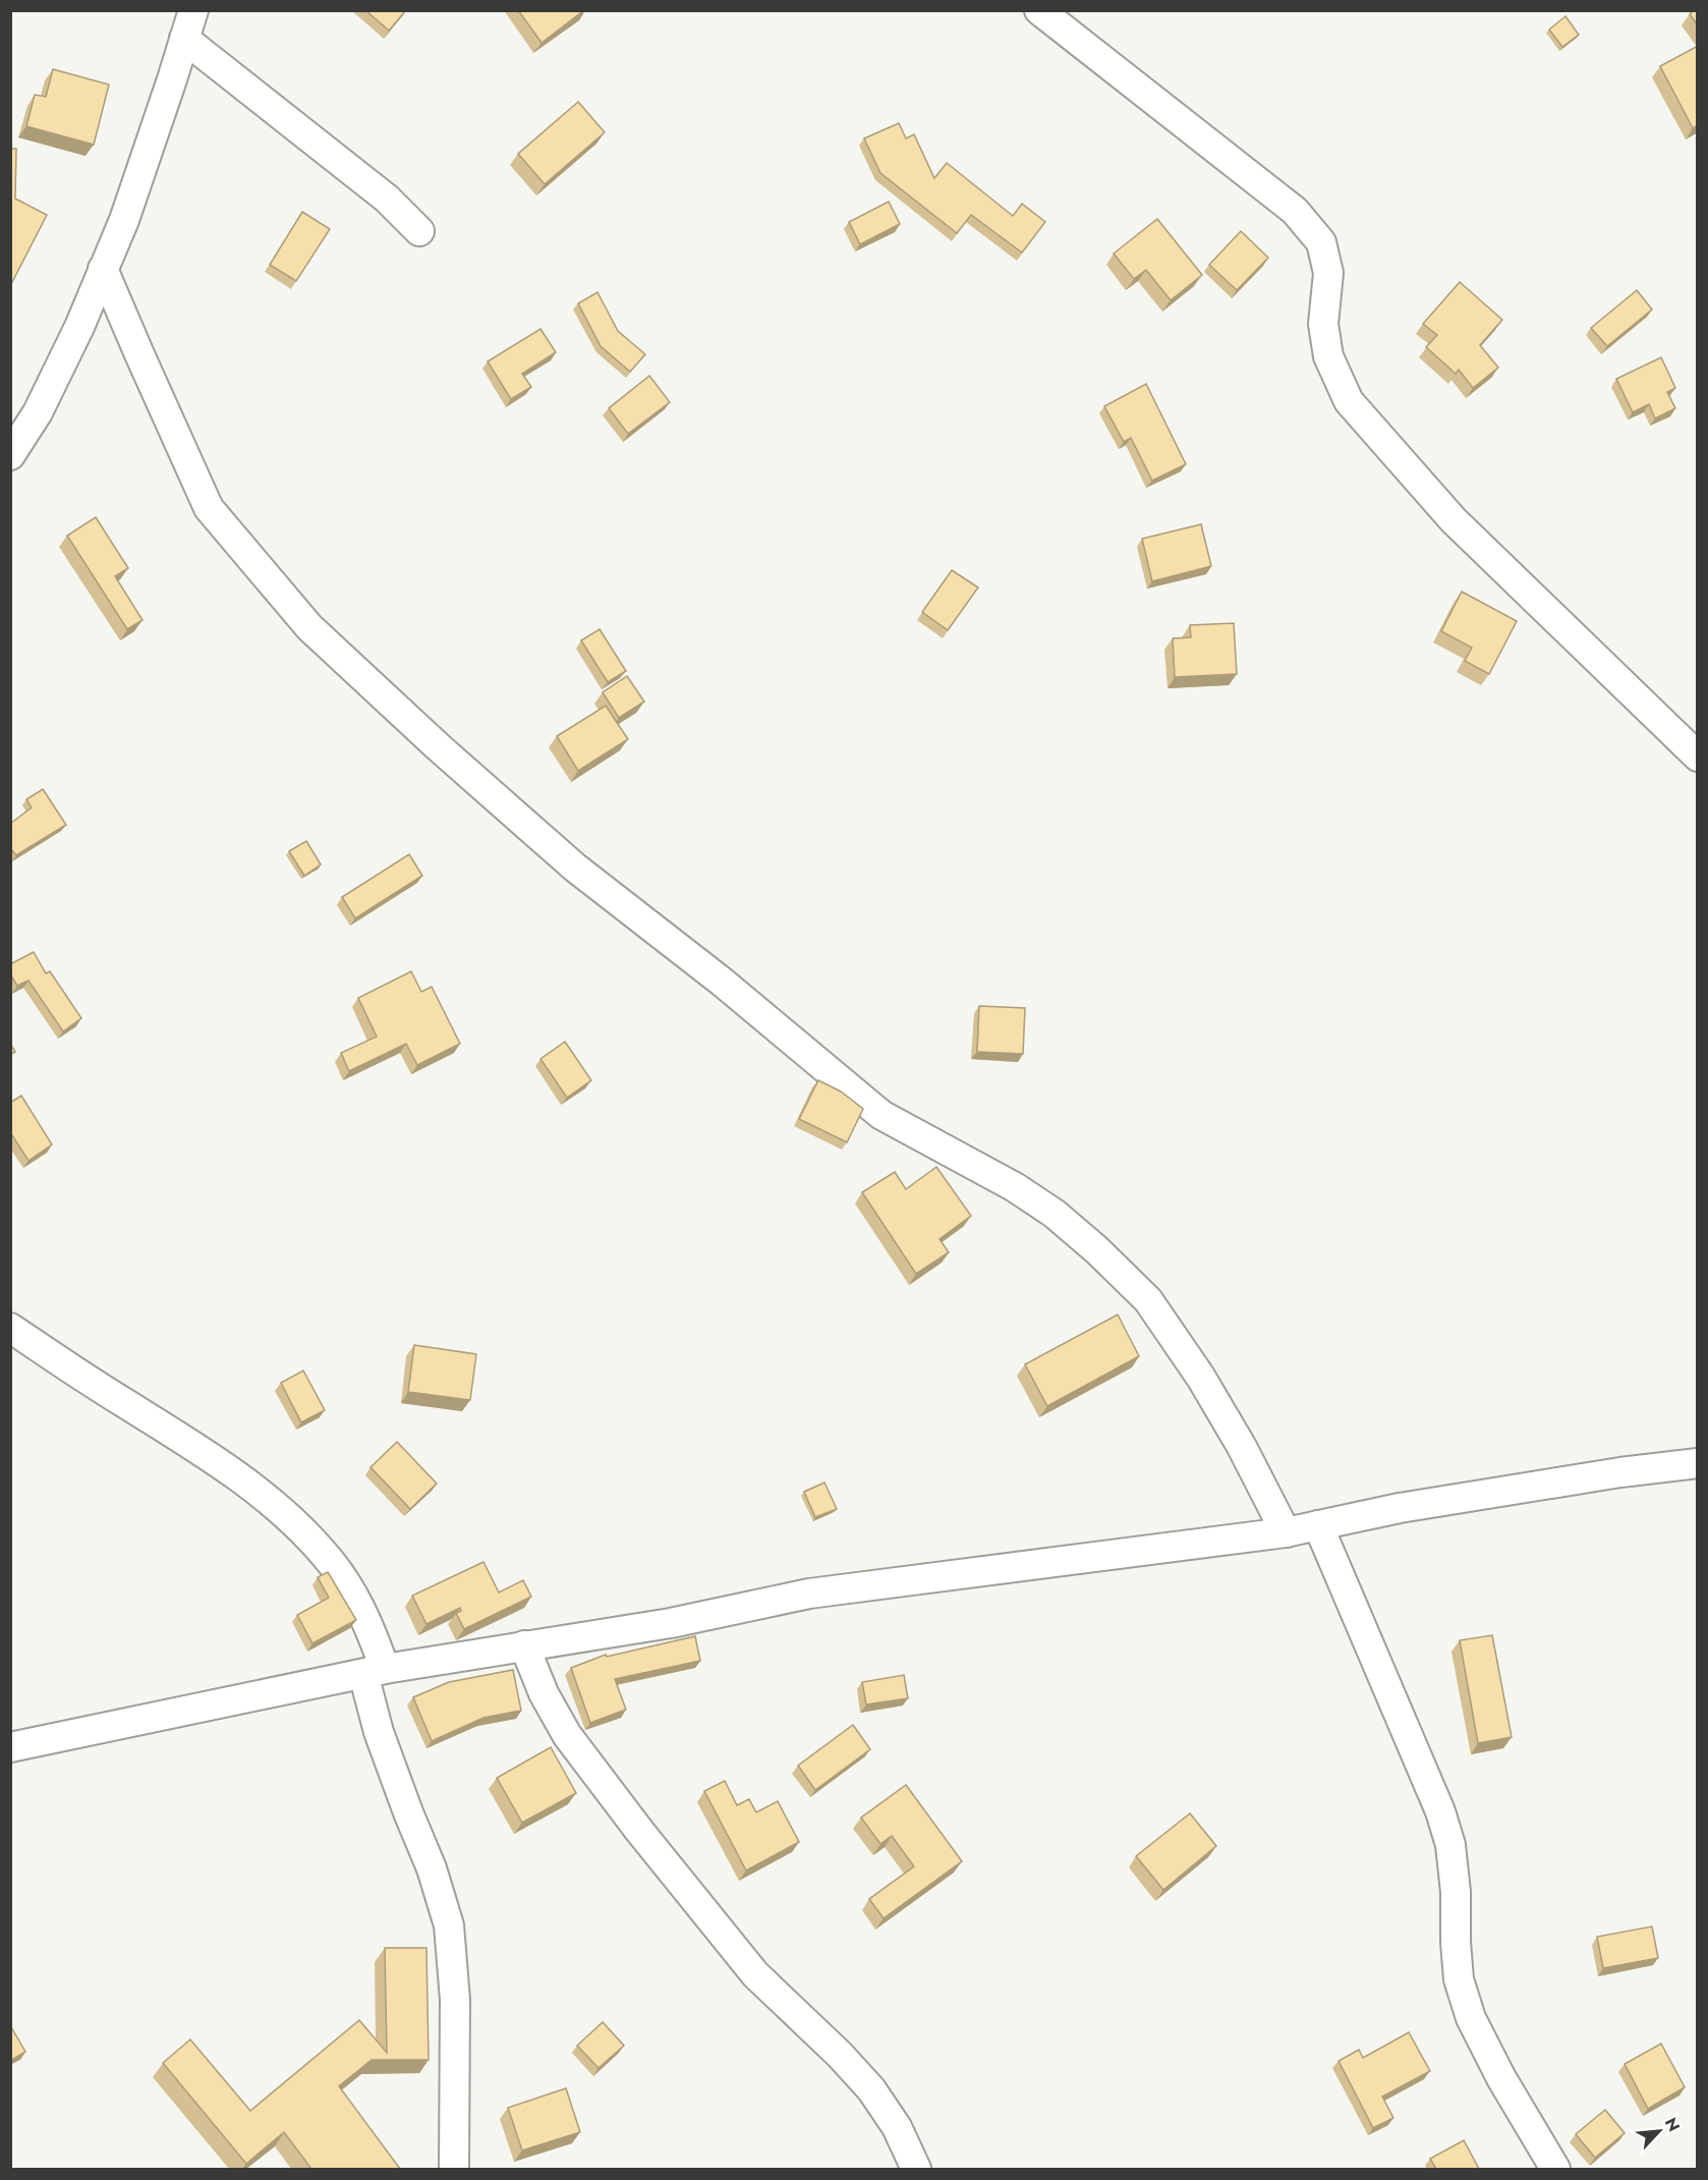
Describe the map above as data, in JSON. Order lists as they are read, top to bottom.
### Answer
{
  "north": "top right"
}
